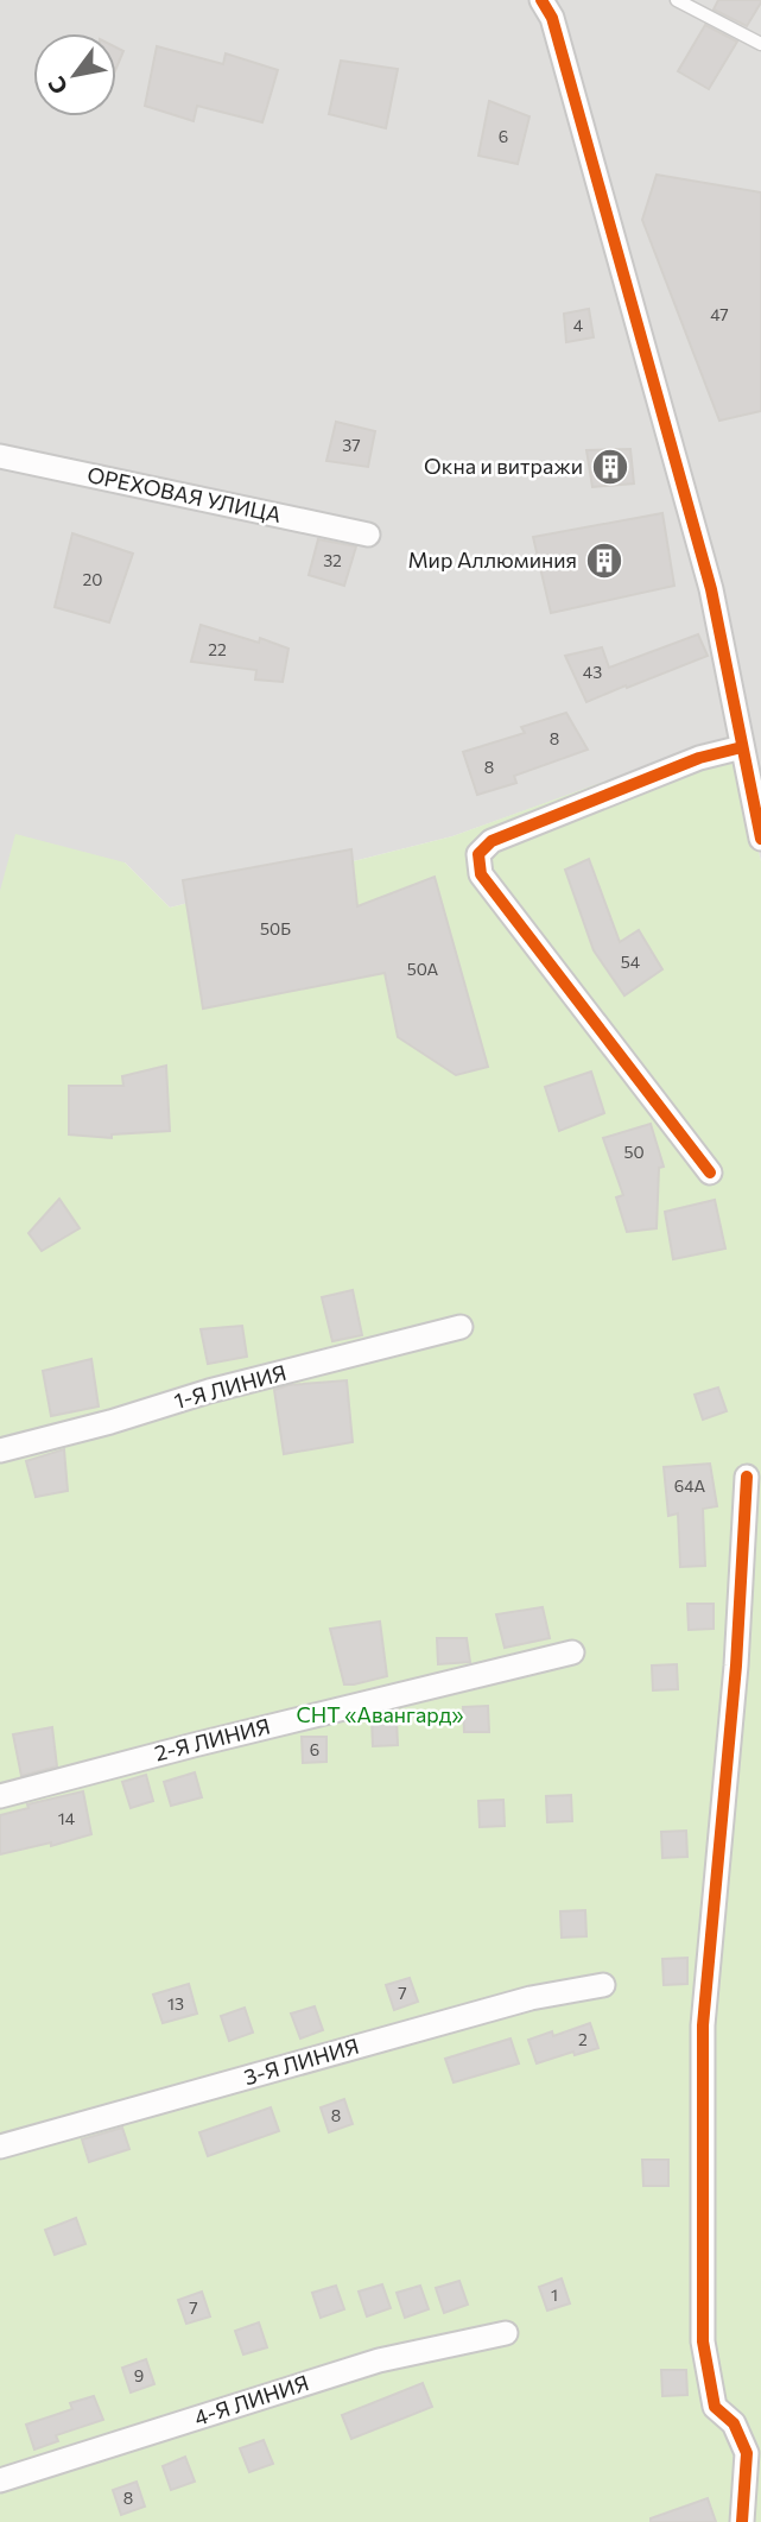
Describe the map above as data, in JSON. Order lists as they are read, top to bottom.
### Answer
{
  "streets": {
    "street": [
      "ОРЕХОВАЯ УЛИЦА",
      "1-Я ЛИНИЯ",
      "2-Я ЛИНИЯ",
      "3-Я ЛИНИЯ",
      "4-Я ЛИНИЯ"
    ]
  },
  "parks": ["СНТ «Авангард»"],
  "places": {
    "building": ["Окна и витражи", "Мир Аллюминия"]
  },
  "house_numbers": [
    "6",
    "47",
    "4",
    "37",
    "32",
    "20",
    "22",
    "43",
    "8",
    "8",
    "50Б",
    "54",
    "50А",
    "50",
    "64А",
    "6",
    "14",
    "7",
    "13",
    "2",
    "8",
    "1",
    "7",
    "9",
    "8"
  ],
  "north": "bottom left"
}
